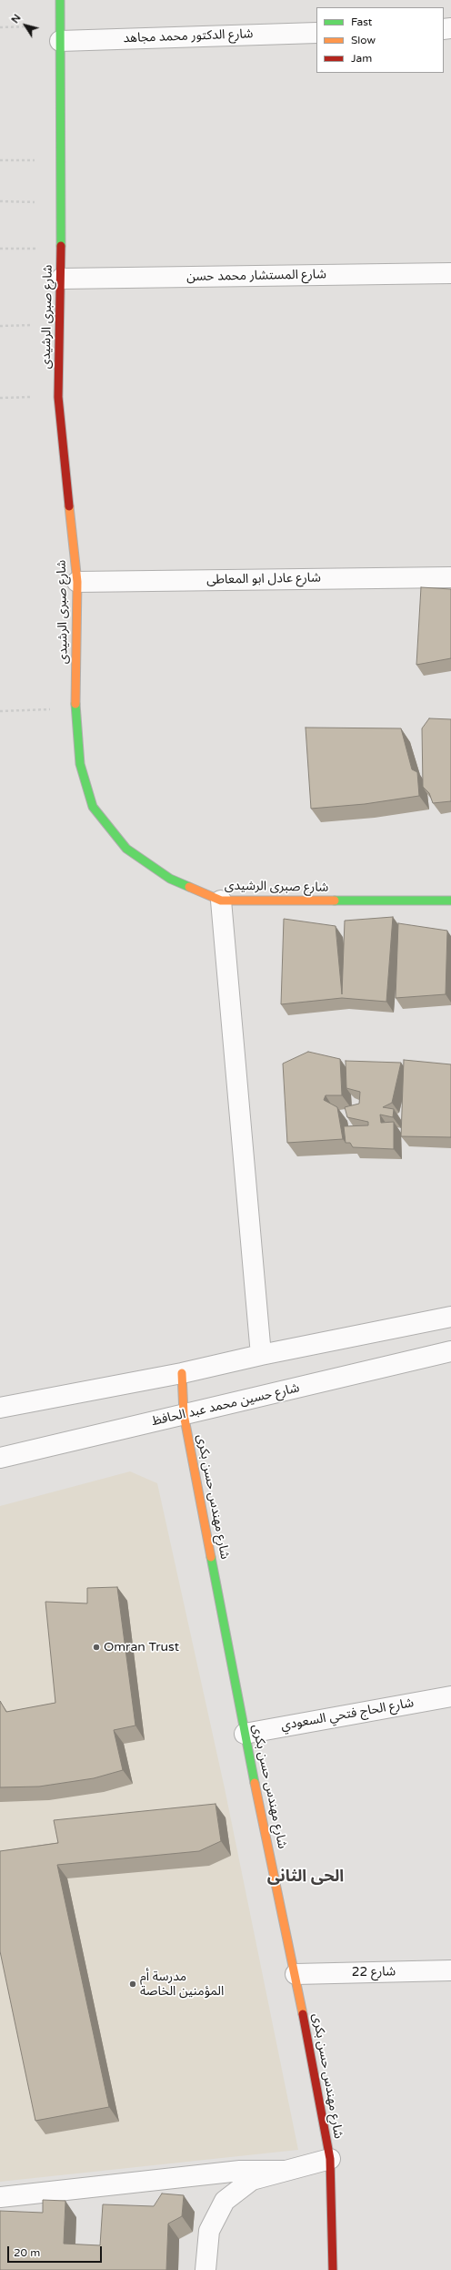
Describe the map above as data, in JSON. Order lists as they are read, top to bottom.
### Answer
{
  "streets": {
    "street": [
      "شارع الدكتور محمد مجاهد",
      "شارع المستشار محمد حسن",
      "شارع صبرى الرشيدى",
      "شارع عادل ابو المعاطى",
      "شارع حسين محمد عبد الحافظ",
      "شارع مهندس حسن بكرى",
      "شارع الحاج فتحي السعودي",
      "شارع 22"
    ]
  },
  "crossings": [
    ["شارع الدكتور محمد مجاهد", "شارع صبرى الرشيدى"],
    ["شارع المستشار محمد حسن", "شارع صبرى الرشيدى"],
    ["شارع صبرى الرشيدى", "شارع عادل ابو المعاطى"],
    ["شارع حسين محمد عبد الحافظ", "شارع مهندس حسن بكرى"],
    ["شارع مهندس حسن بكرى", "شارع الحاج فتحي السعودي"],
    ["شارع مهندس حسن بكرى", "شارع 22"]
  ],
  "districts": ["الحى الثانى"],
  "places": ["Omran Trust", "مدرسة أم المؤمنين الخاصة"],
  "legend": ["Fast", "Slow", "Jam"],
  "scale_bar": "20 m",
  "north": "top left"
}
